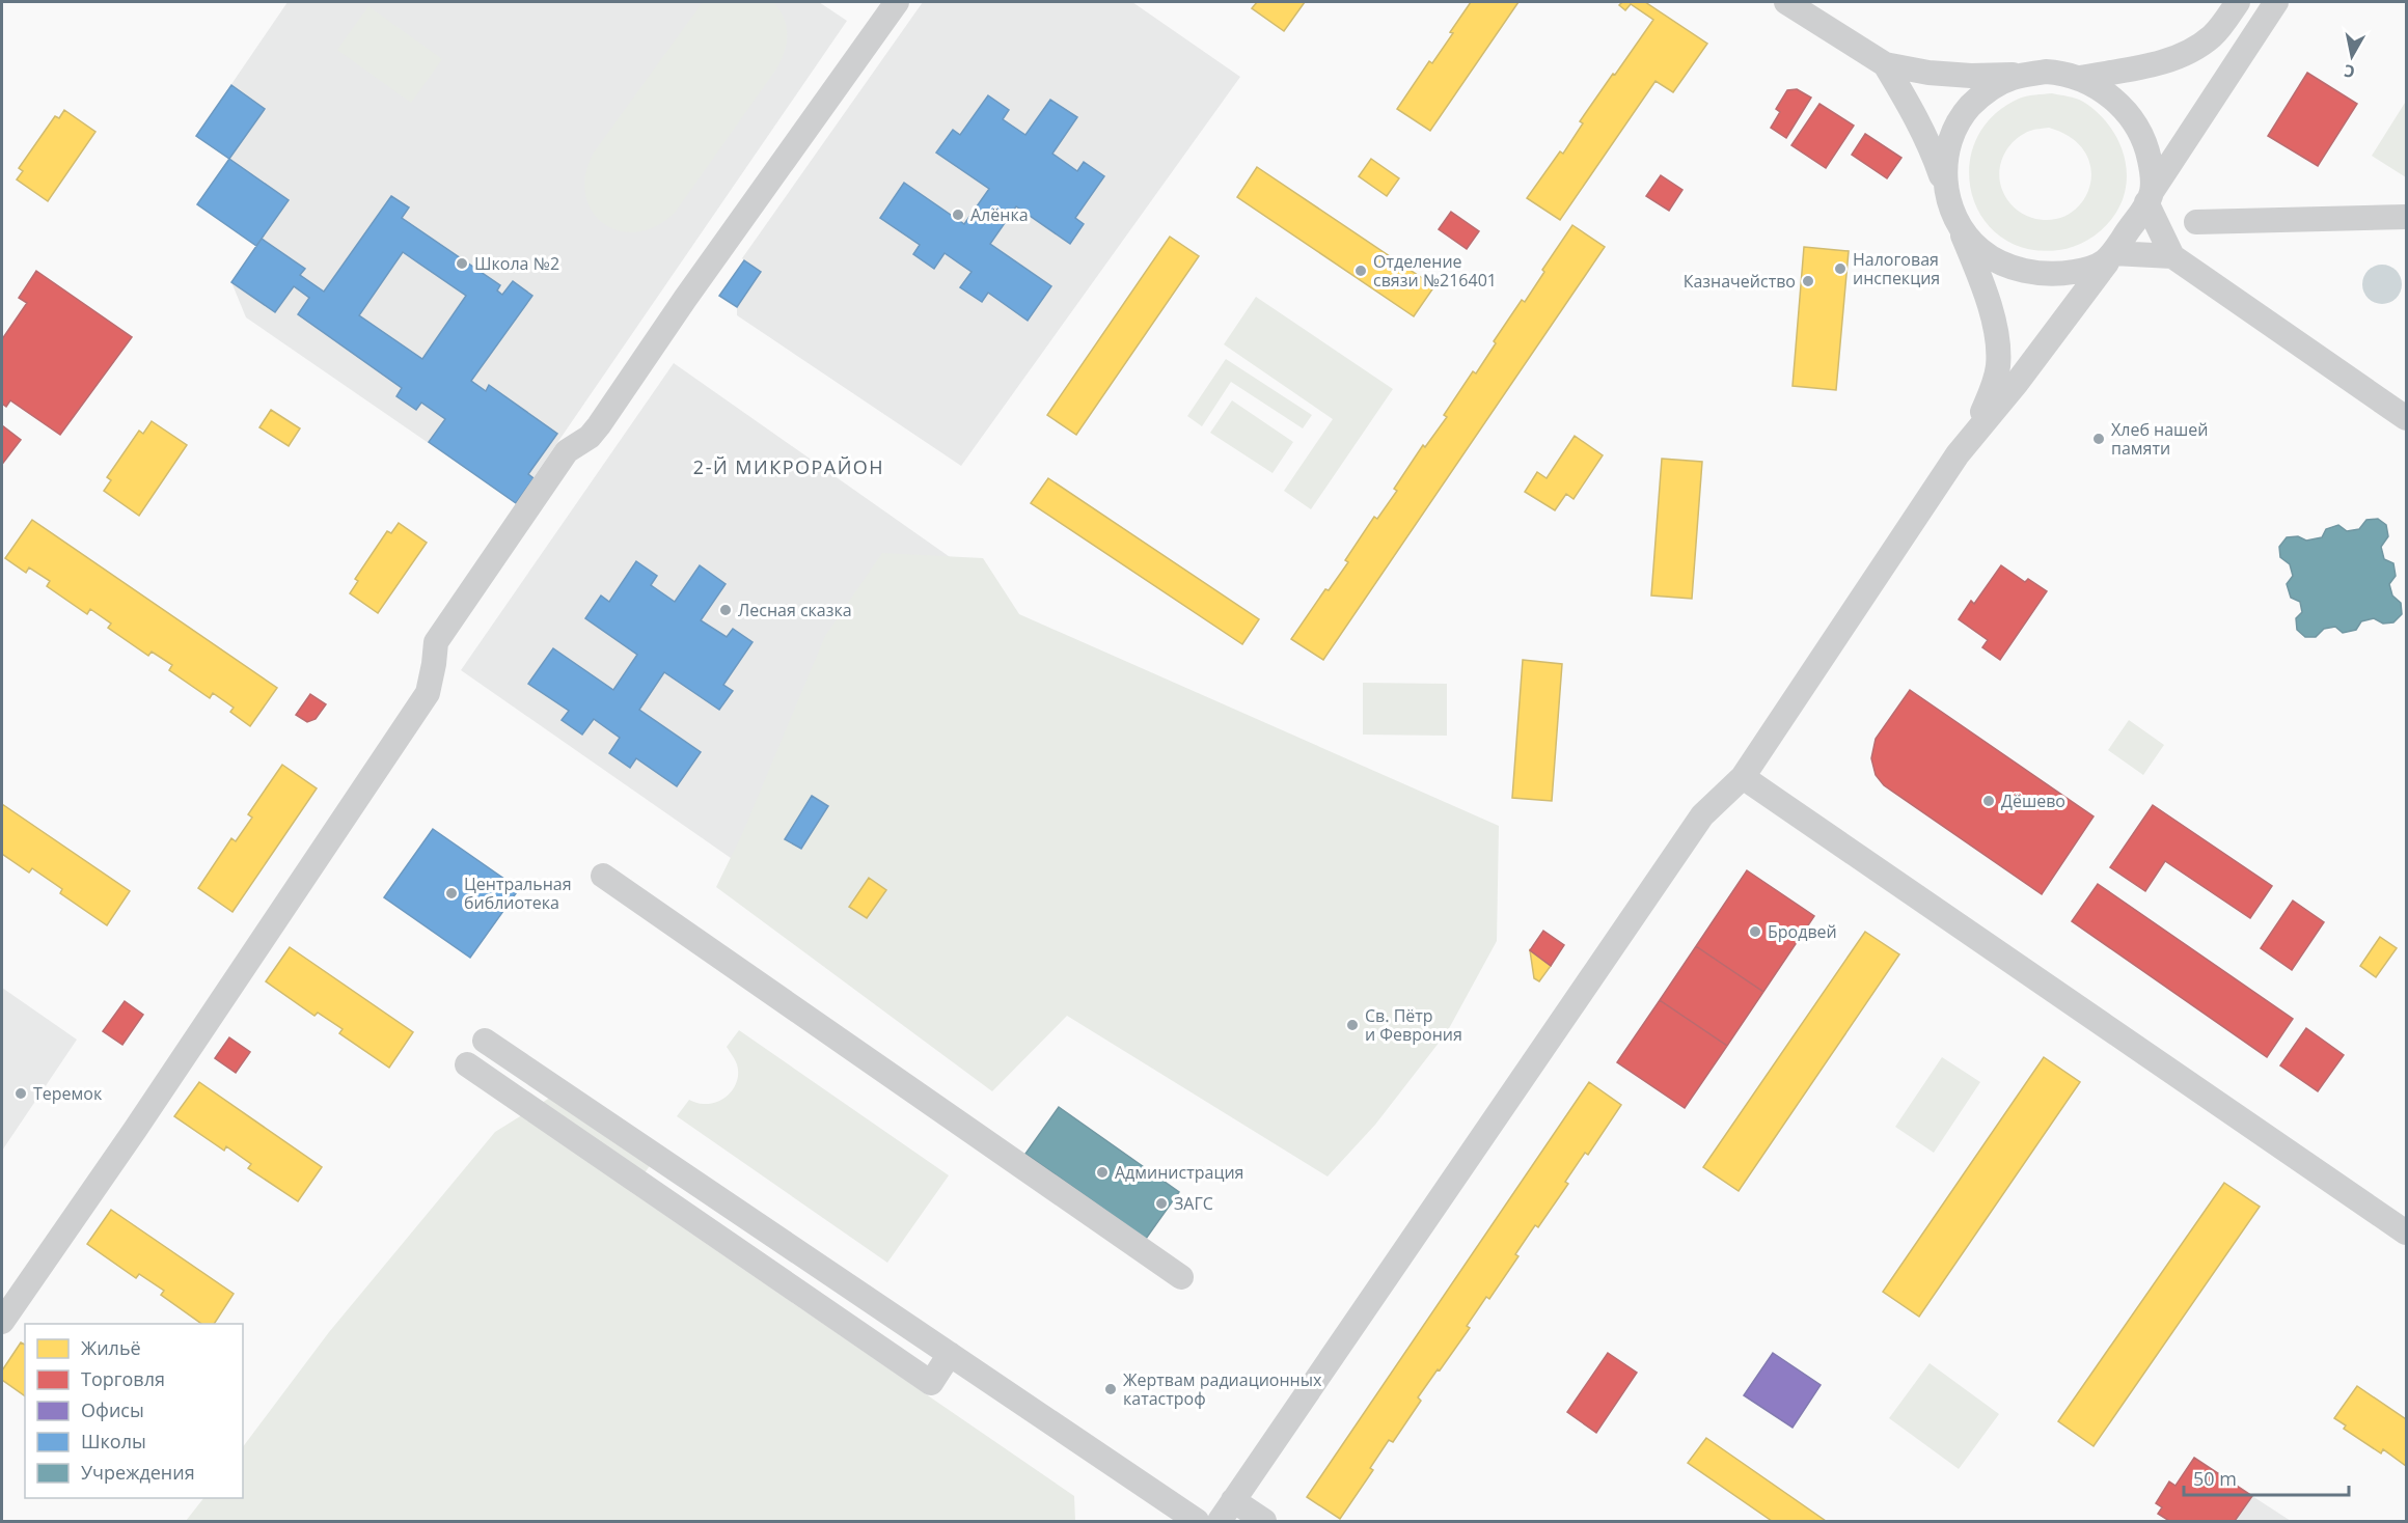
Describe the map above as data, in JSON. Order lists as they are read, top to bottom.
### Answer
{
  "districts": ["2-Й МИКРОРАЙОН"],
  "places": [
    "Алёнка",
    "Школа №2",
    "Налоговая инспекция",
    "Отделение связи №216401",
    "Казначейство",
    "Хлеб нашей памяти",
    "Лесная сказка",
    "Дёшево",
    "Центральная библиотека",
    "Бродвей",
    "Св. Пётр и Феврония",
    "Теремок",
    "Администрация",
    "ЗАГС",
    "Жертвам радиационных катастроф"
  ],
  "legend": [
    "Жильё",
    "Торговля",
    "Офисы",
    "Школы",
    "Учреждения"
  ],
  "scale_bar": "50 m",
  "north": "bottom"
}
